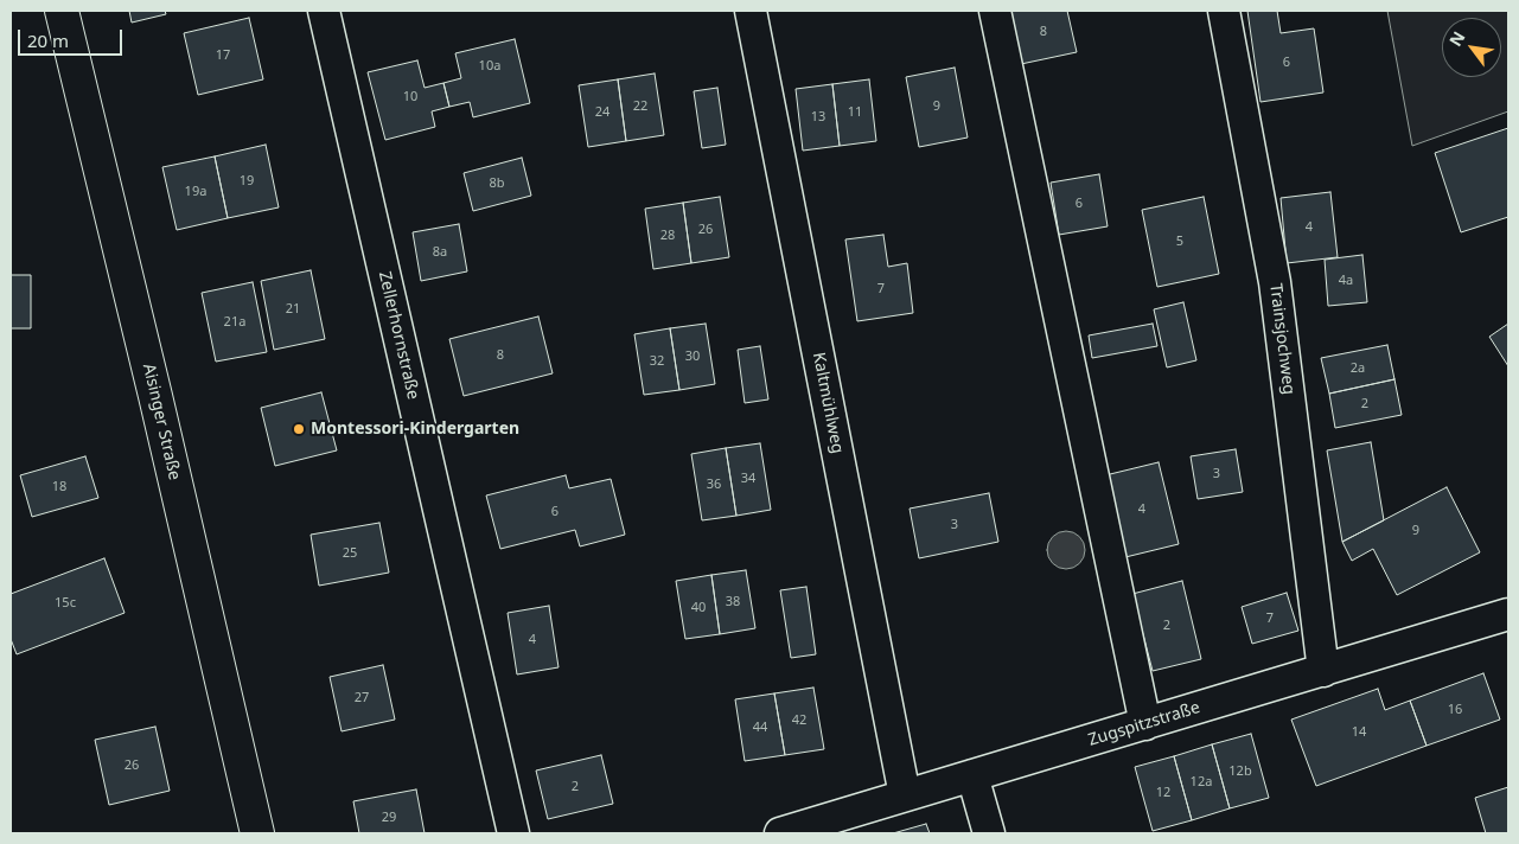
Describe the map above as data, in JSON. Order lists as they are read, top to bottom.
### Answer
{
  "streets": {
    "main road": ["Aisinger Straße"],
    "street": [
      "Zellerhornstraße",
      "Trainsjochweg",
      "Kaltmühlweg",
      "Zugspitzstraße"
    ]
  },
  "crossings": [
    ["Trainsjochweg", "Zugspitzstraße"],
    ["Kaltmühlweg", "Zugspitzstraße"]
  ],
  "places": ["Montessori-Kindergarten"],
  "house_numbers": [
    "8",
    "17",
    "6",
    "10a",
    "10",
    "22",
    "9",
    "24",
    "11",
    "13",
    "19",
    "8b",
    "19a",
    "6",
    "4",
    "26",
    "28",
    "5",
    "8a",
    "4a",
    "7",
    "21",
    "21a",
    "8",
    "30",
    "32",
    "2a",
    "2",
    "3",
    "34",
    "36",
    "18",
    "4",
    "6",
    "3",
    "9",
    "25",
    "38",
    "15c",
    "40",
    "7",
    "2",
    "4",
    "27",
    "16",
    "42",
    "44",
    "14",
    "26",
    "12b",
    "12a",
    "2",
    "12",
    "29"
  ],
  "scale_bar": "20 m",
  "north": "top left"
}
